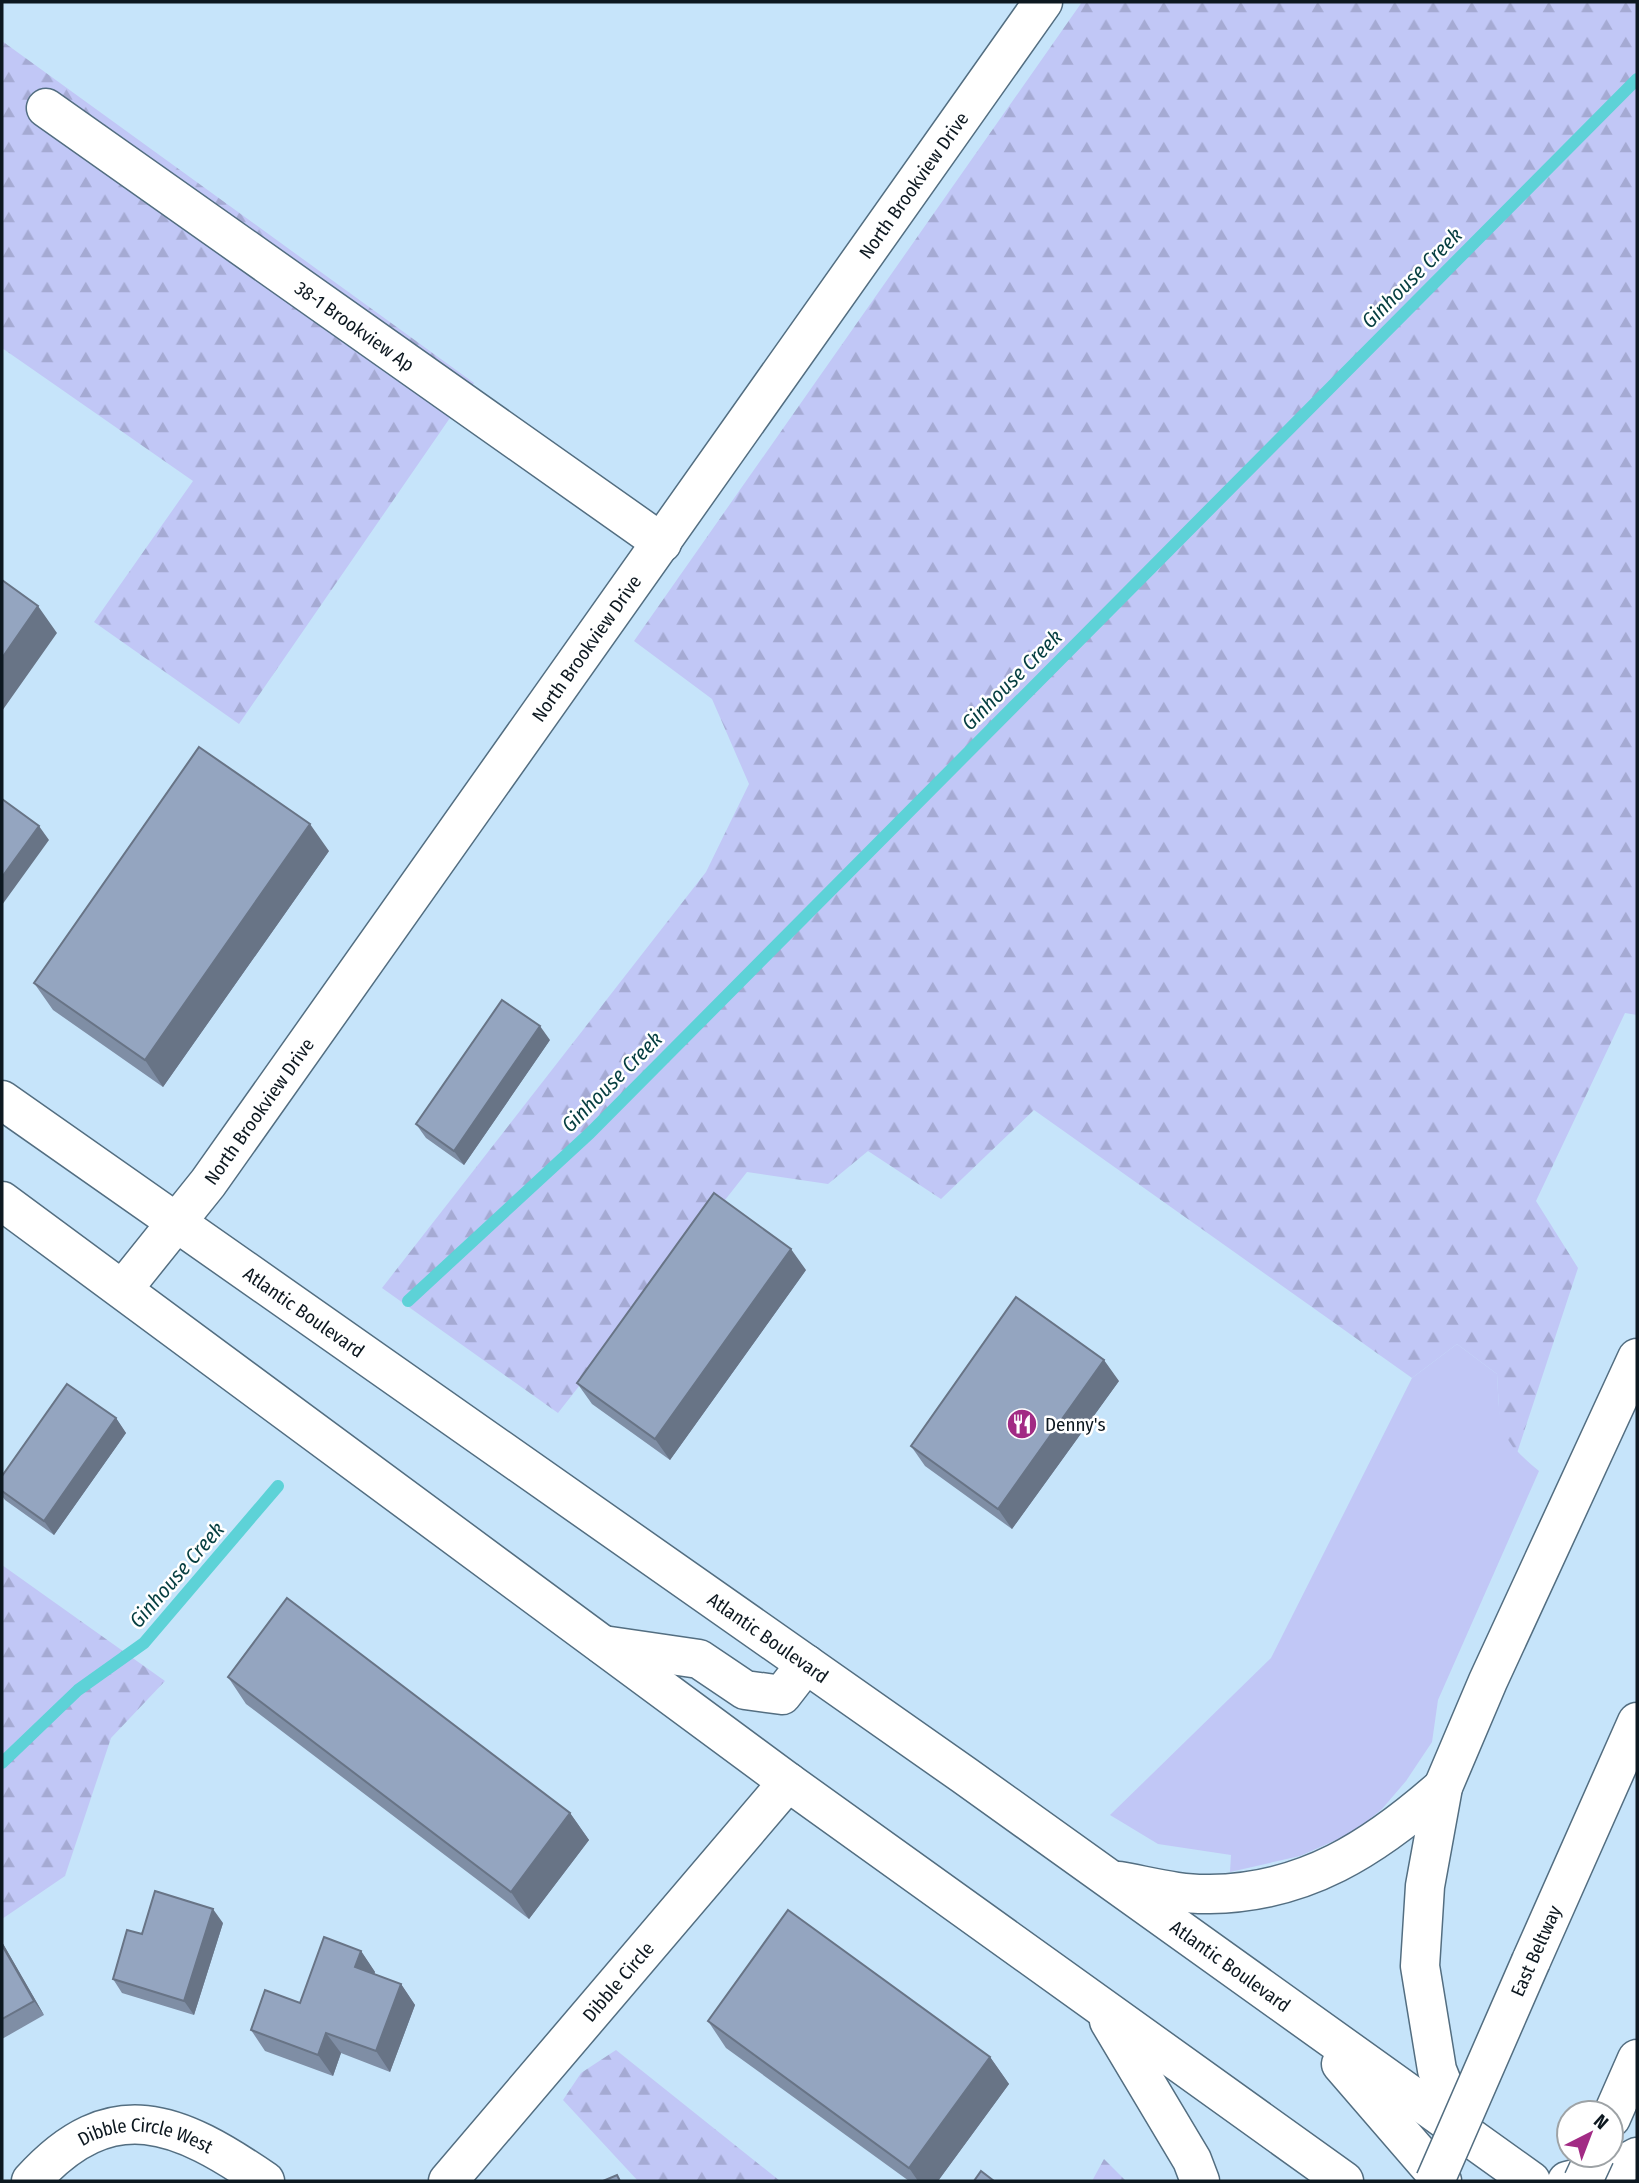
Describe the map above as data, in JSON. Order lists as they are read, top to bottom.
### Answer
{
  "streets": {
    "main road": [
      "North Brookview Drive",
      "38-1 Brookview Ap",
      "Atlantic Boulevard",
      "East Beltway",
      "Dibble Circle",
      "Dibble Circle West"
    ]
  },
  "crossings": [
    ["North Brookview Drive", "38-1 Brookview Ap"],
    ["North Brookview Drive", "Atlantic Boulevard"]
  ],
  "water": ["Ginhouse Creek"],
  "places": {
    "restaurant": ["Denny's"]
  },
  "north": "top right"
}
